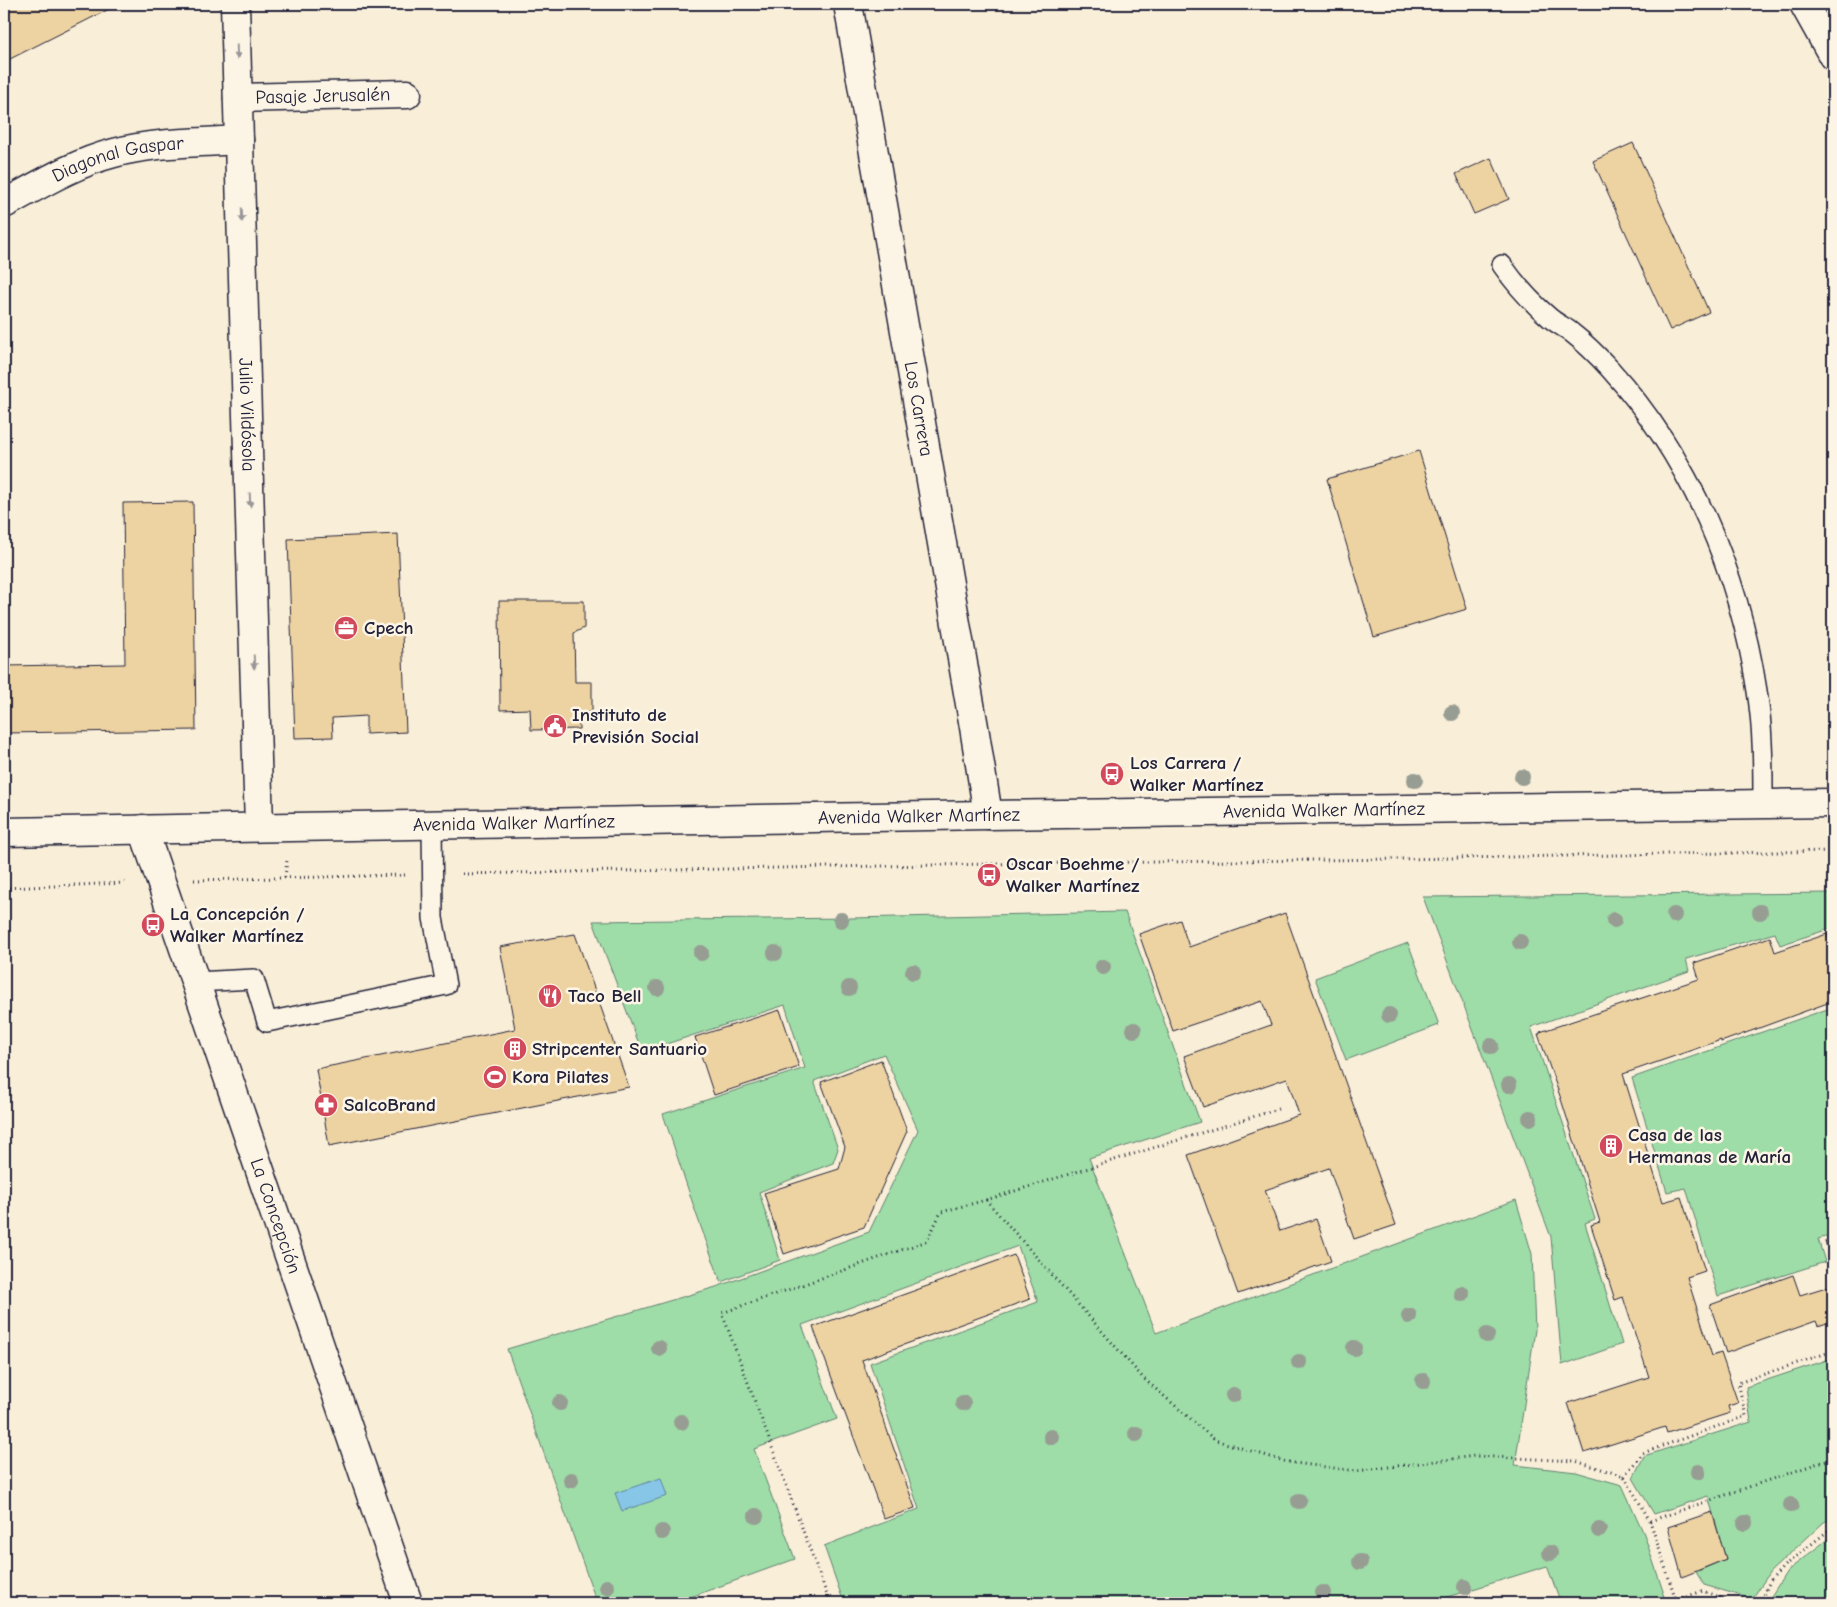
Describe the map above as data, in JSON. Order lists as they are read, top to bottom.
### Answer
{
  "streets": {
    "street": [
      "Pasaje Jerusalén",
      "Diagonal Gaspar",
      "Los Carrera",
      "Julio Vildósola",
      "Avenida Walker Martínez",
      "La Concepción"
    ]
  },
  "crossings": [
    ["Pasaje Jerusalén", "Julio Vildósola"],
    ["Diagonal Gaspar", "Julio Vildósola"],
    ["Los Carrera", "Avenida Walker Martínez"],
    ["Julio Vildósola", "Avenida Walker Martínez"],
    ["Avenida Walker Martínez", "La Concepción"]
  ],
  "one_way": ["Julio Vildósola"],
  "places": {
    "office": ["Cpech"],
    "public building": ["Instituto de Previsión Social"],
    "bus stop": ["Los Carrera / Walker Martínez", "Oscar Boehme / Walker Martínez", "La Concepción / Walker Martínez"],
    "restaurant": ["Taco Bell"],
    "building": ["Stripcenter Santuario", "Casa de las Hermanas de María"],
    "sports": ["Kora Pilates"],
    "pharmacy": ["SalcoBrand"]
  }
}
